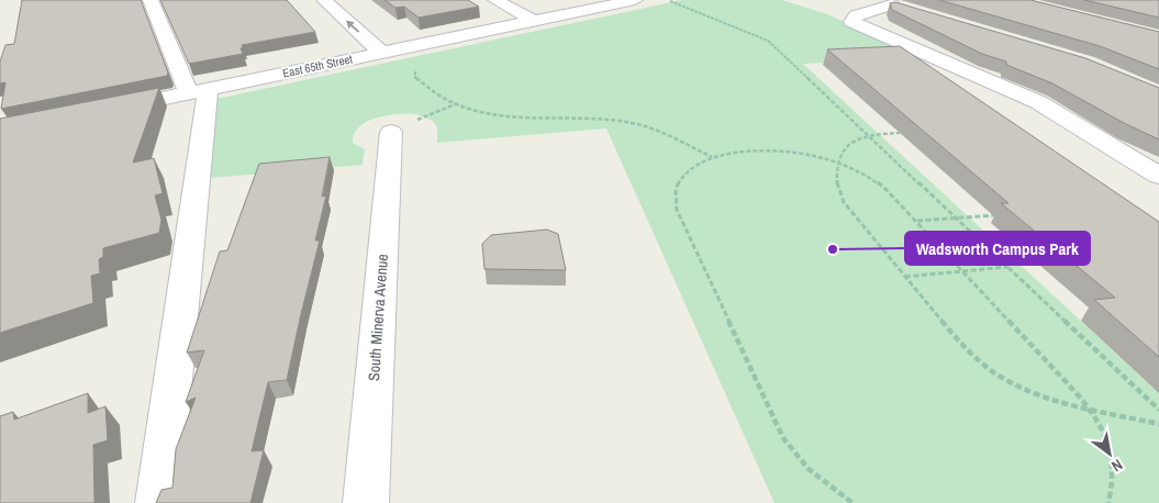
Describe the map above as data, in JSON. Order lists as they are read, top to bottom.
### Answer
{
  "streets": {
    "street": ["East 65th Street", "South Minerva Avenue"]
  },
  "places": ["Wadsworth Campus Park"],
  "north": "bottom right"
}
